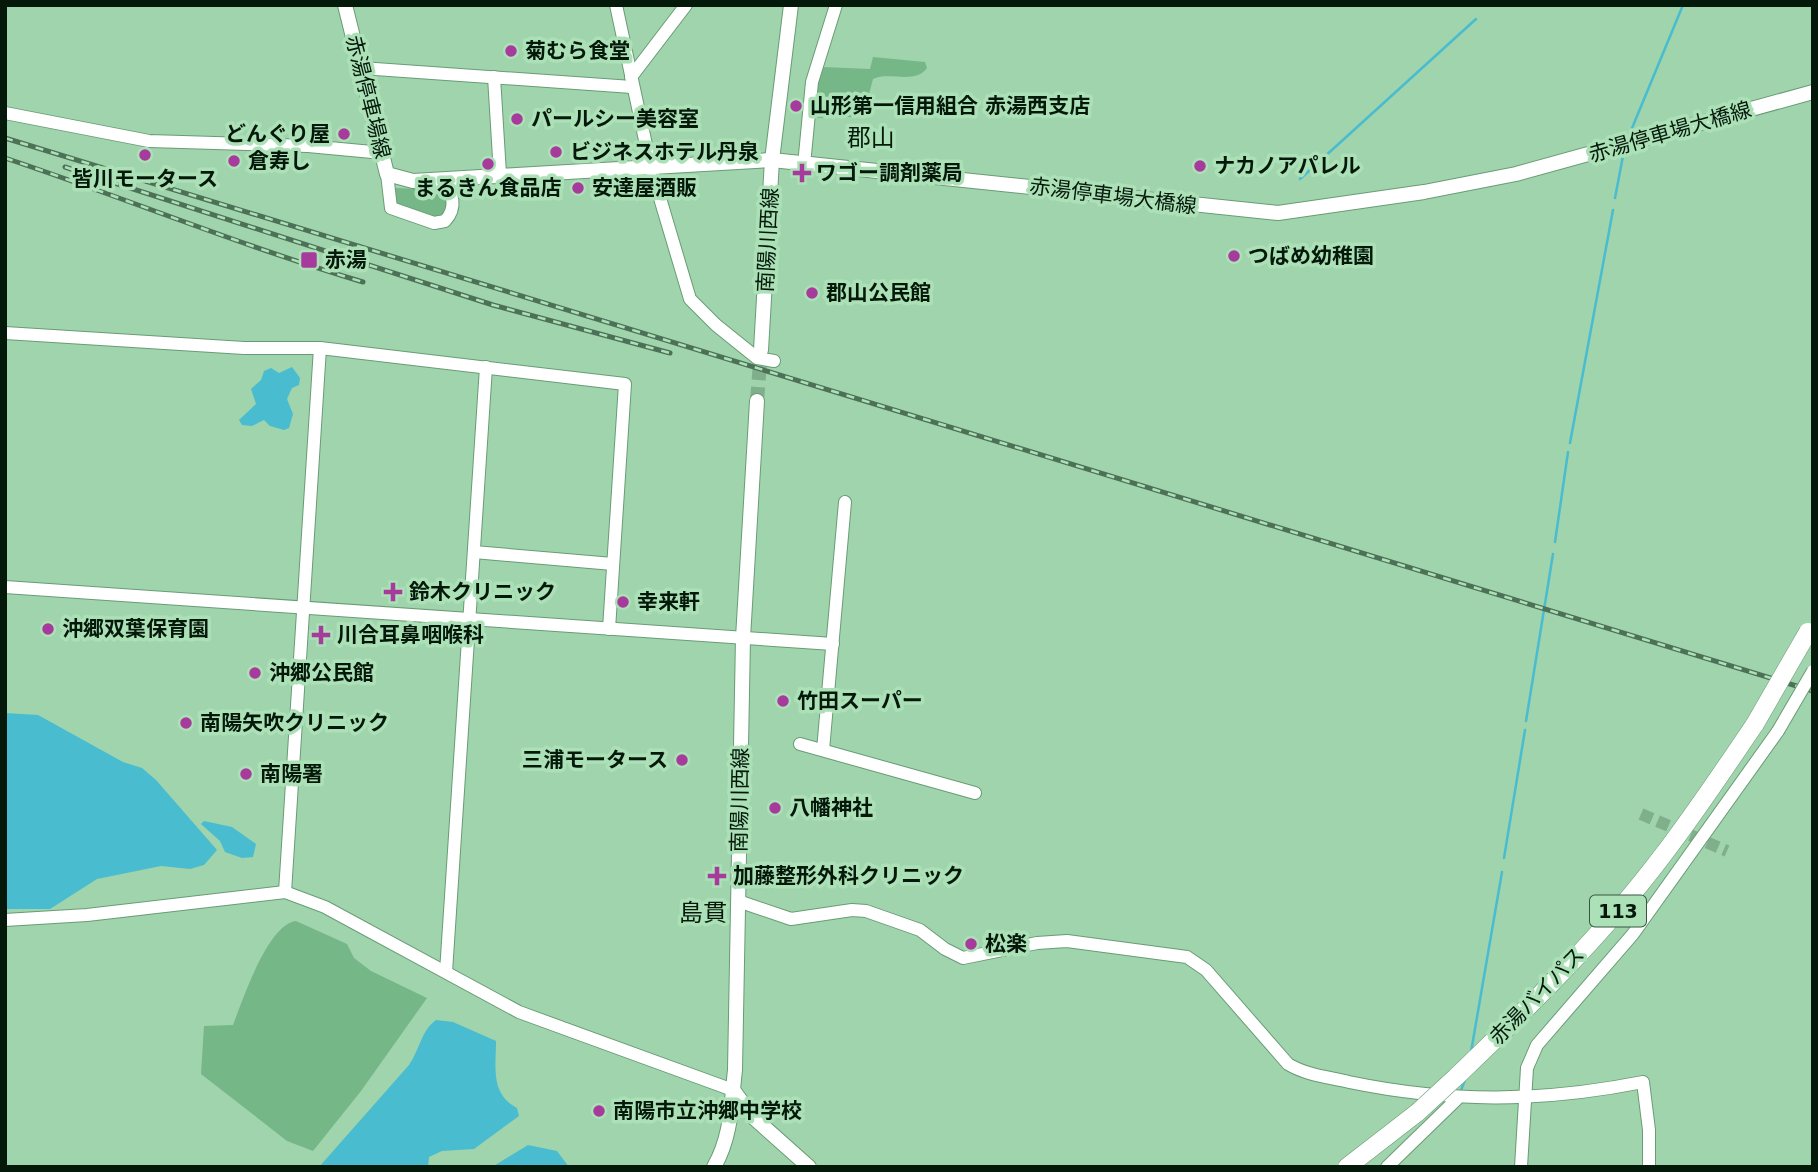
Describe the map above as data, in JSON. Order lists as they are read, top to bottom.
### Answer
{
  "streets": {
    "highway": ["113", "赤湯バイパス"],
    "main road": ["赤湯停車場線", "赤湯停車場大橋線", "南陽川西線"]
  },
  "crossings": [
    ["赤湯停車場線", "赤湯停車場大橋線"],
    ["赤湯停車場大橋線", "南陽川西線"]
  ],
  "districts": ["郡山", "島貫"],
  "places": {
    "other": [
      "菊むら食堂",
      "山形第一信用組合 赤湯西支店",
      "パールシー美容室",
      "どんぐり屋",
      "ビジネスホテル丹泉",
      "皆川モータース",
      "倉寿し",
      "まるきん食品店",
      "ナカノアパレル",
      "安達屋酒販",
      "つばめ幼稚園",
      "郡山公民館",
      "幸来軒",
      "沖郷双葉保育園",
      "沖郷公民館",
      "竹田スーパー",
      "南陽矢吹クリニック",
      "三浦モータース",
      "南陽署",
      "八幡神社",
      "松楽",
      "南陽市立沖郷中学校"
    ],
    "health": [
      "ワゴー調剤薬局",
      "鈴木クリニック",
      "川合耳鼻咽喉科",
      "加藤整形外科クリニック"
    ],
    "transit": ["赤湯"]
  }
}
